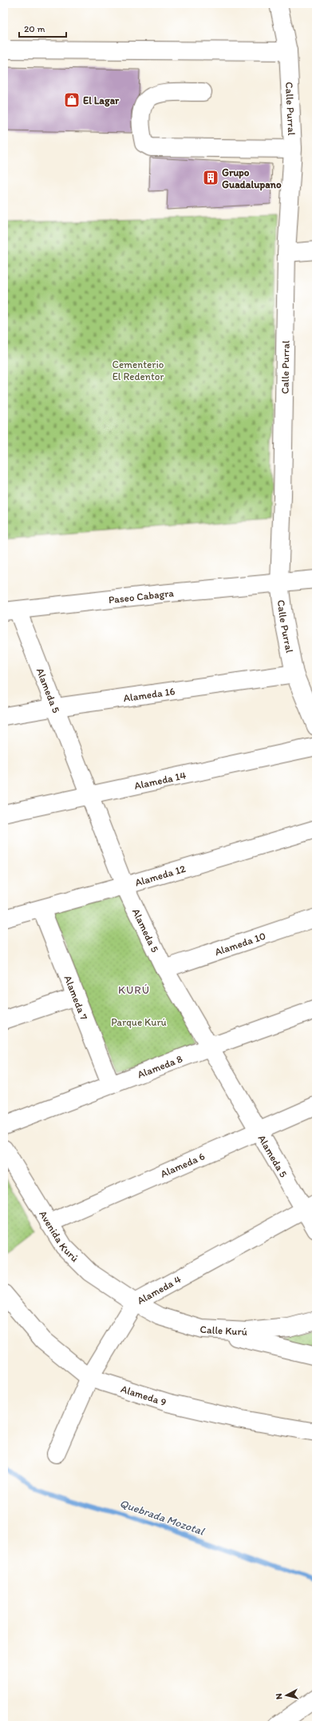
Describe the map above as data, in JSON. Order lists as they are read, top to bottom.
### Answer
{
  "streets": {
    "street": [
      "Calle Purral",
      "Paseo Cabagra",
      "Alameda 5",
      "Alameda 16",
      "Alameda 14",
      "Alameda 12",
      "Alameda 10",
      "Alameda 7",
      "Alameda 8",
      "Alameda 6",
      "Avenida Kurú",
      "Alameda 4",
      "Calle Kurú",
      "Alameda 9"
    ]
  },
  "crossings": [
    ["Calle Purral", "Paseo Cabagra"],
    ["Calle Purral", "Alameda 16"],
    ["Paseo Cabagra", "Alameda 5"],
    ["Alameda 5", "Alameda 16"],
    ["Alameda 5", "Alameda 14"],
    ["Alameda 5", "Alameda 12"],
    ["Alameda 5", "Alameda 10"],
    ["Alameda 5", "Alameda 8"],
    ["Alameda 5", "Alameda 6"],
    ["Alameda 5", "Alameda 4"],
    ["Alameda 12", "Alameda 7"],
    ["Alameda 7", "Alameda 8"],
    ["Alameda 6", "Avenida Kurú"],
    ["Avenida Kurú", "Alameda 4"],
    ["Avenida Kurú", "Calle Kurú"],
    ["Alameda 4", "Calle Kurú"],
    ["Alameda 4", "Alameda 9"]
  ],
  "districts": ["KURÚ"],
  "water": ["Quebrada Mozotal"],
  "parks": ["Cementerio El Redentor", "Parque Kurú"],
  "places": {
    "shop": ["El Lagar"],
    "building": ["Grupo Guadalupano"]
  },
  "scale_bar": "20 m",
  "north": "left"
}
